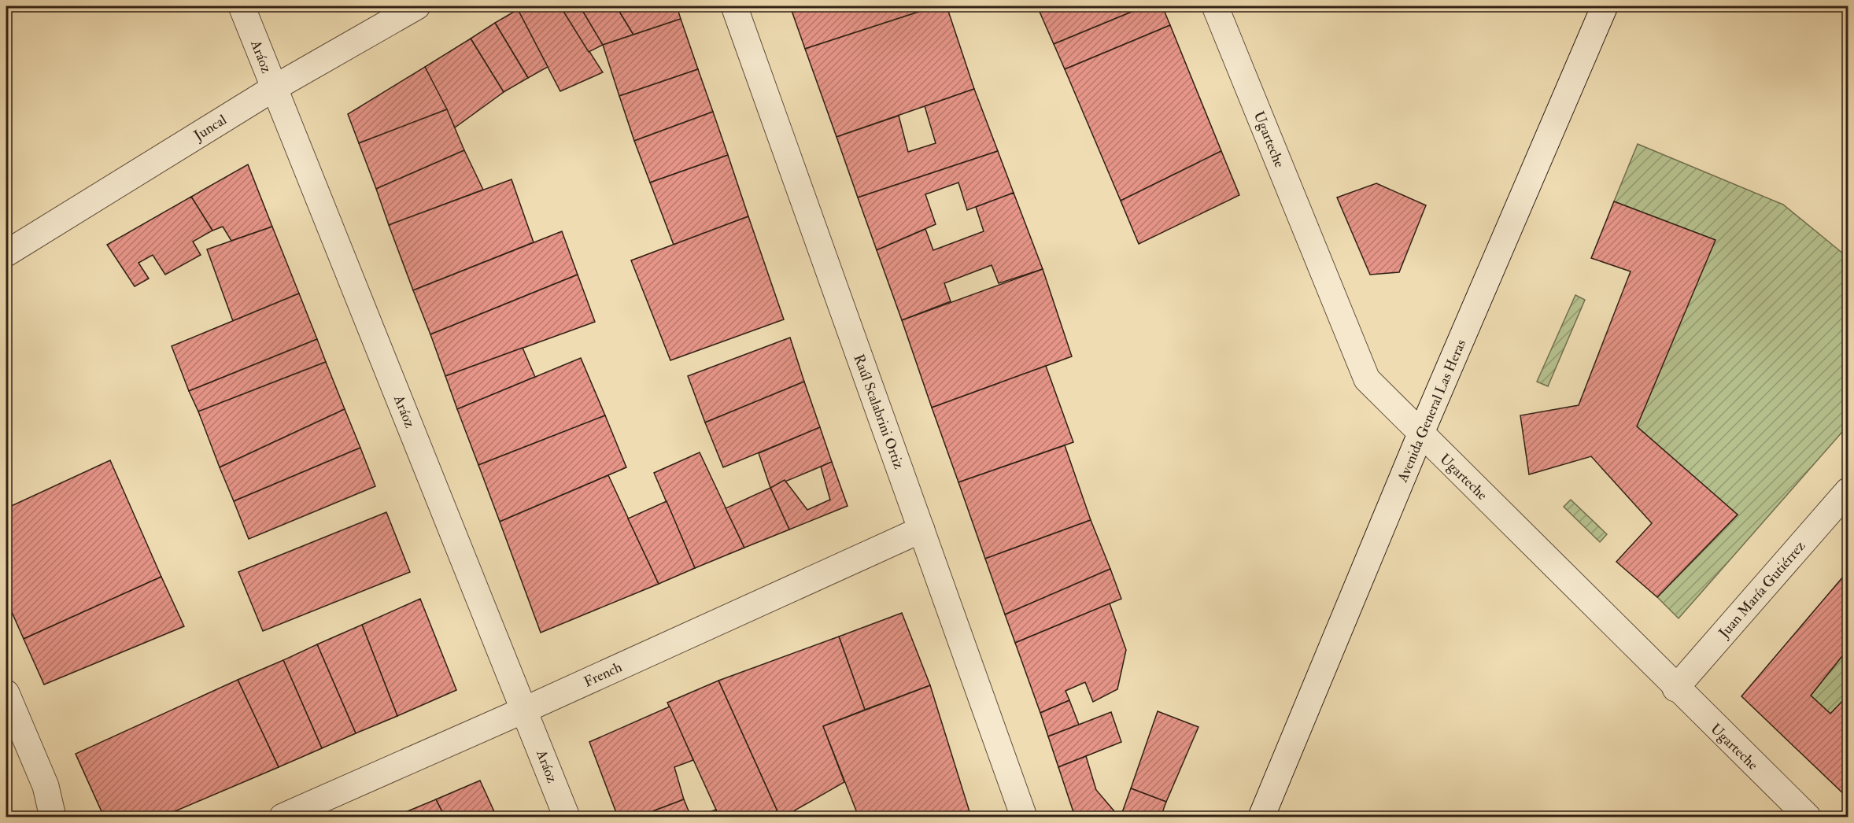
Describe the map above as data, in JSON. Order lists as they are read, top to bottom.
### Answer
{
  "streets": {
    "street": [
      "Aráoz",
      "Juncal",
      "Ugarteche",
      "Avenida General Las Heras",
      "Raúl Scalabrini Ortiz",
      "Juan María Gutiérrez",
      "French"
    ]
  },
  "crossings": [
    ["Aráoz", "Juncal"],
    ["Aráoz", "French"],
    ["Ugarteche", "Avenida General Las Heras"],
    ["Ugarteche", "Juan María Gutiérrez"],
    ["Raúl Scalabrini Ortiz", "French"]
  ]
}
